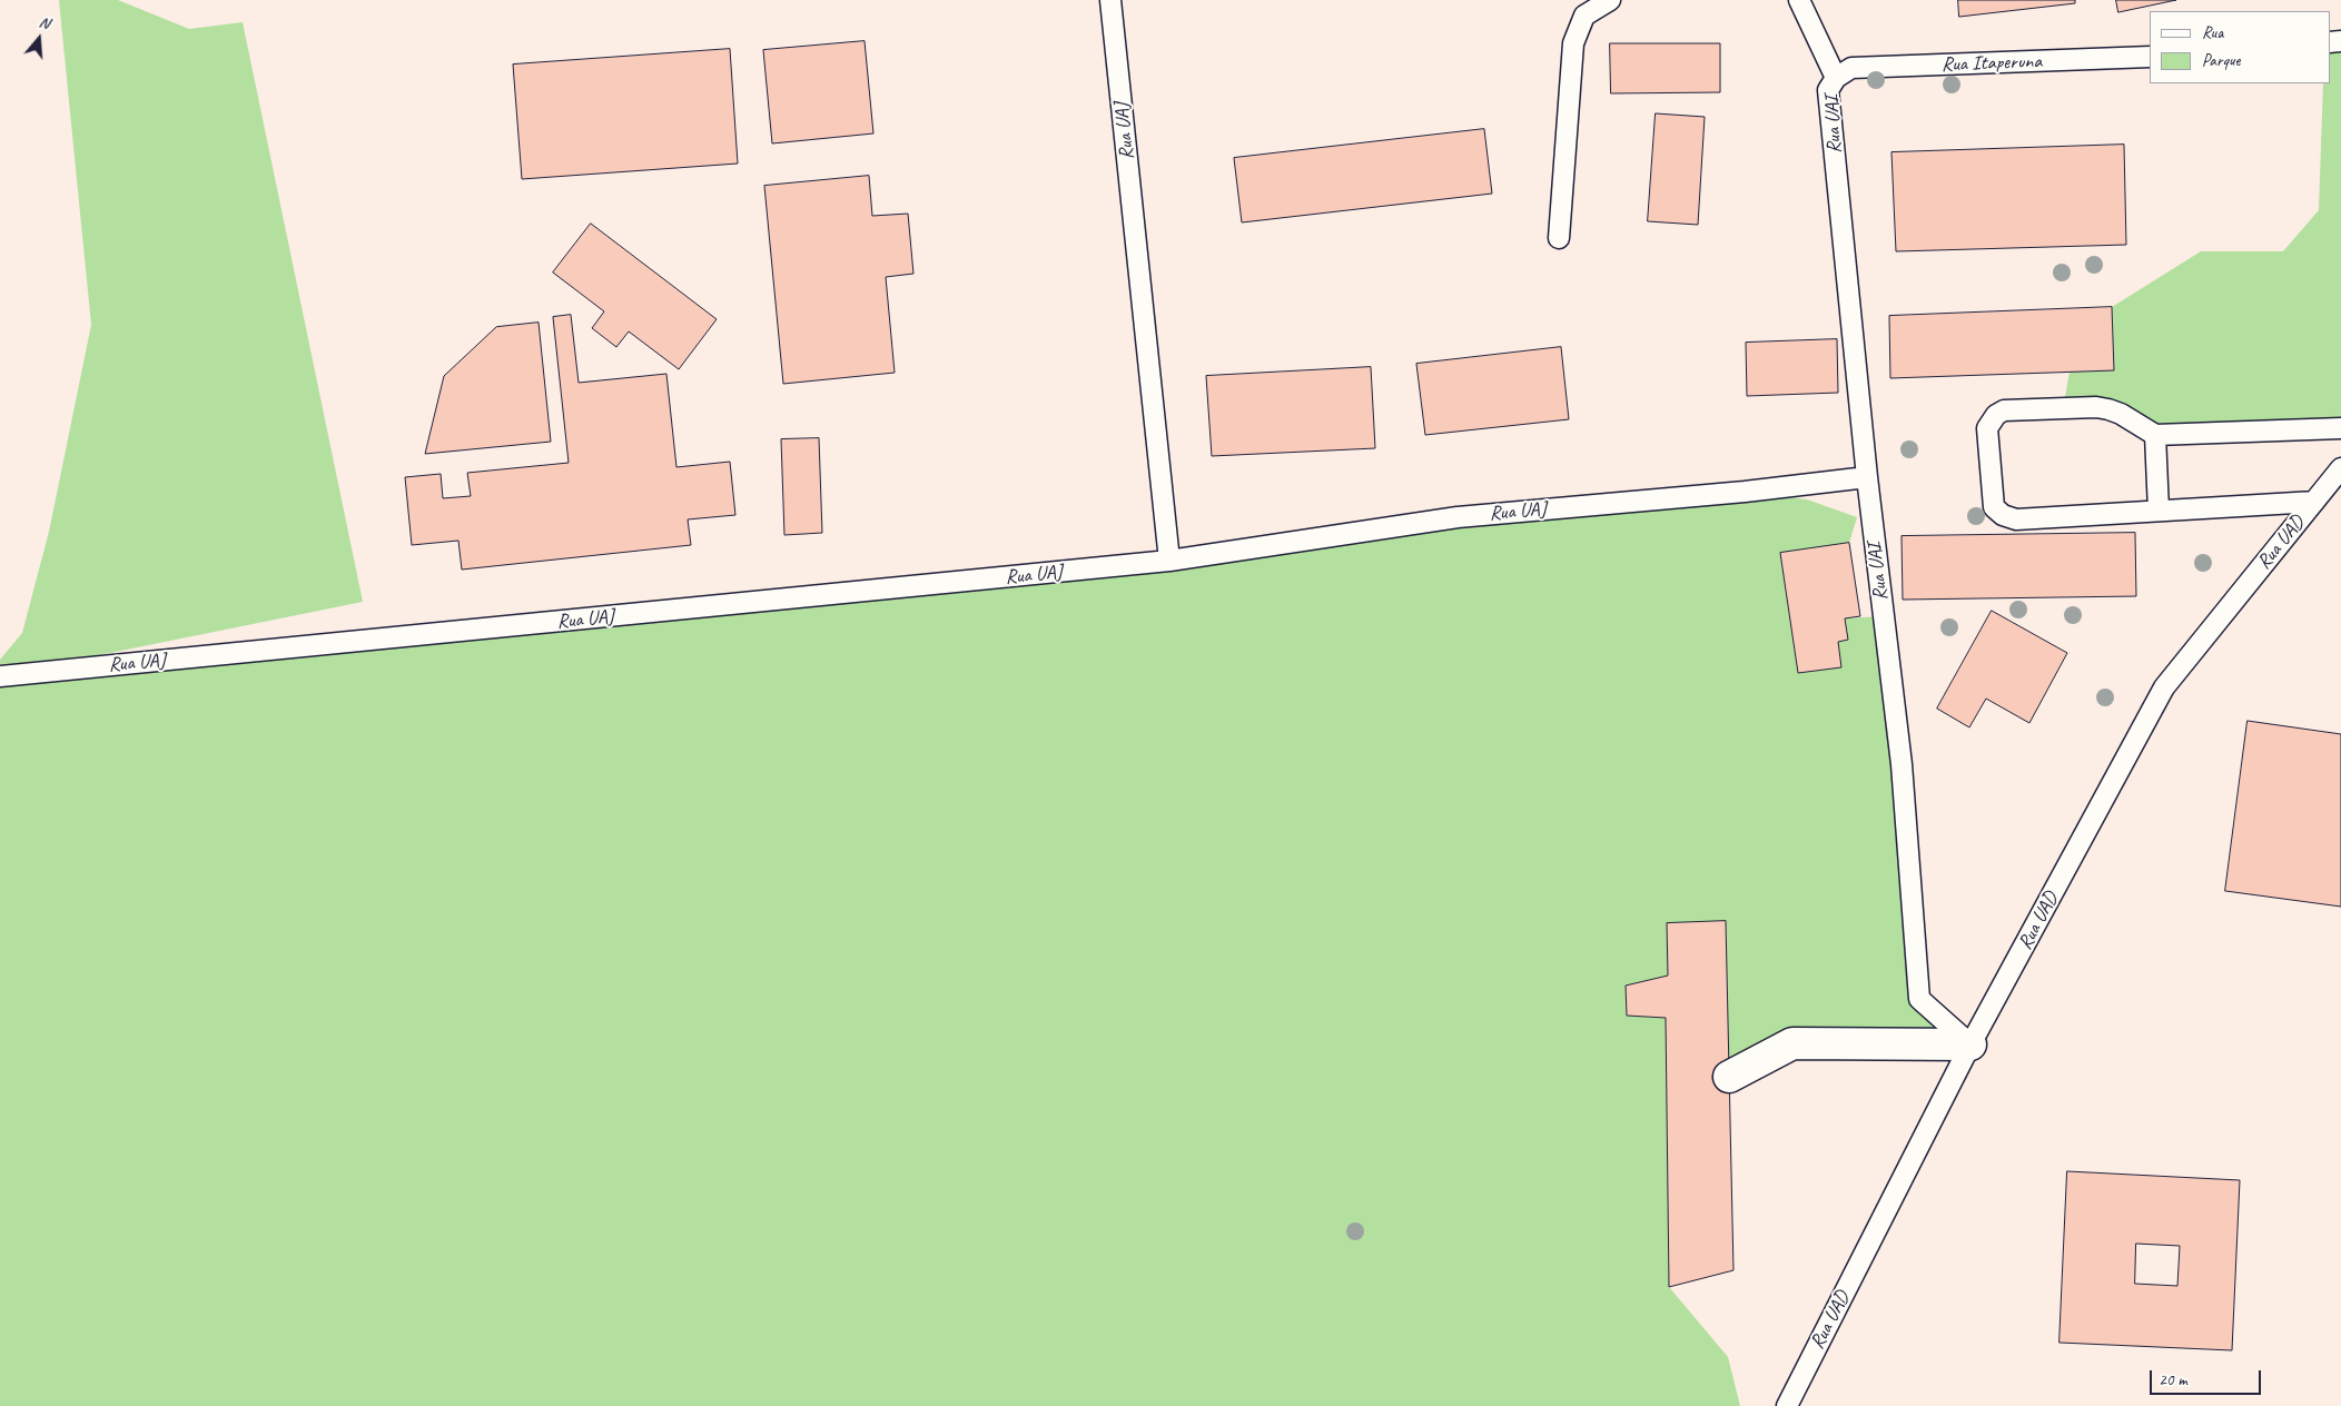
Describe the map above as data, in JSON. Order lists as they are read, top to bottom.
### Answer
{
  "streets": {
    "lane": [
      "Rua Itaperuna",
      "Rua UAI",
      "Rua UAJ",
      "Rua UAD"
    ]
  },
  "crossings": [
    ["Rua Itaperuna", "Rua UAI"],
    ["Rua UAI", "Rua UAJ"],
    ["Rua UAI", "Rua UAD"]
  ],
  "legend": ["Rua", "Parque"],
  "scale_bar": "20 m",
  "north": "top"
}
